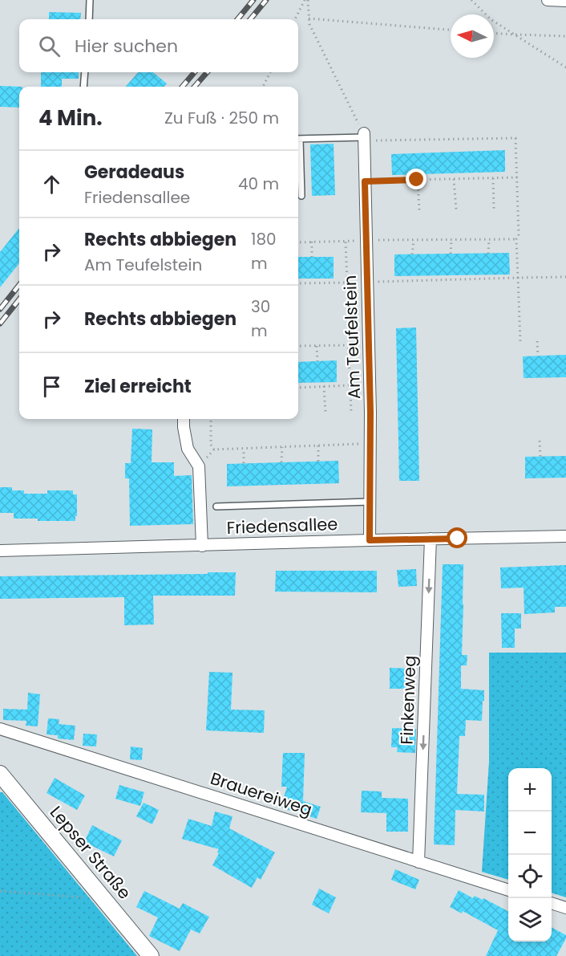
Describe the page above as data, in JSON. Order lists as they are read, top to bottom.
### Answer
{
  "streets": {
    "street": [
      "Am Teufelstein",
      "Friedensallee",
      "Finkenweg",
      "Brauereiweg",
      "Lepser Straße"
    ]
  },
  "crossings": [
    ["Am Teufelstein", "Friedensallee"],
    ["Friedensallee", "Finkenweg"],
    ["Finkenweg", "Brauereiweg"]
  ],
  "one_way": ["Finkenweg"],
  "north": "left",
  "page": {
    "search": "Hier suchen",
    "heading": ["4 Min.", "Zu Fuß · 250 m"],
    "list": [
      ["Geradeaus", "Friedensallee", "40 m"],
      ["Rechts abbiegen", "Am Teufelstein", "180 m"],
      ["Rechts abbiegen", "30 m"],
      "Ziel erreicht"
    ],
    "map_buttons": ["+", "−"]
  }
}
